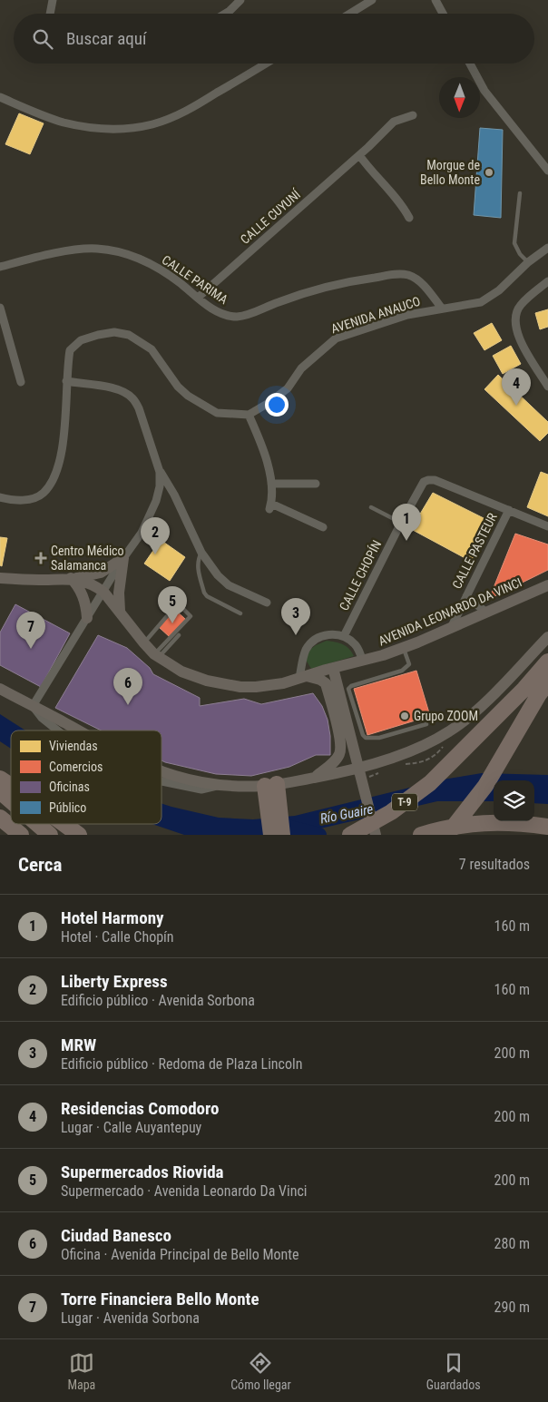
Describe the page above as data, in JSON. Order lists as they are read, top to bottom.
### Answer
{
  "streets": {
    "highway": ["T-9"],
    "street": [
      "CALLE CUYUNÍ",
      "CALLE PARIMA",
      "AVENIDA ANAUCO",
      "CALLE PASTEUR",
      "CALLE CHOPÍN",
      "AVENIDA LEONARDO DA VINCI"
    ]
  },
  "crossings": [
    ["CALLE CUYUNÍ", "CALLE PARIMA"],
    ["CALLE PARIMA", "AVENIDA ANAUCO"],
    ["CALLE PASTEUR", "CALLE CHOPÍN"],
    ["CALLE PASTEUR", "AVENIDA LEONARDO DA VINCI"]
  ],
  "water": ["Río Guaire"],
  "places": {
    "other": ["Morgue de Bello Monte", "Grupo ZOOM"],
    "health": ["Centro Médico Salamanca"]
  },
  "legend": [
    "Viviendas",
    "Comercios",
    "Oficinas",
    "Público"
  ],
  "north": "bottom",
  "page": {
    "search": "Buscar aquí",
    "pins": [
      "4",
      "1",
      "2",
      "5",
      "3",
      "7",
      "6"
    ],
    "heading": ["Cerca", "7 resultados"],
    "list": [
      {
        "mark": "1",
        "name": "Hotel Harmony",
        "note": "Hotel · Calle Chopín",
        "value": "160 m"
      },
      {
        "mark": "2",
        "name": "Liberty Express",
        "note": "Edificio público · Avenida Sorbona",
        "value": "160 m"
      },
      {
        "mark": "3",
        "name": "MRW",
        "note": "Edificio público · Redoma de Plaza Lincoln",
        "value": "200 m"
      },
      {
        "mark": "4",
        "name": "Residencias Comodoro",
        "note": "Lugar · Calle Auyantepuy",
        "value": "200 m"
      },
      {
        "mark": "5",
        "name": "Supermercados Riovida",
        "note": "Supermercado · Avenida Leonardo Da Vinci",
        "value": "200 m"
      },
      {
        "mark": "6",
        "name": "Ciudad Banesco",
        "note": "Oficina · Avenida Principal de Bello Monte",
        "value": "280 m"
      },
      {
        "mark": "7",
        "name": "Torre Financiera Bello Monte",
        "note": "Lugar · Avenida Sorbona",
        "value": "290 m"
      }
    ],
    "nav": ["Mapa", "Cómo llegar", "Guardados"]
  }
}
